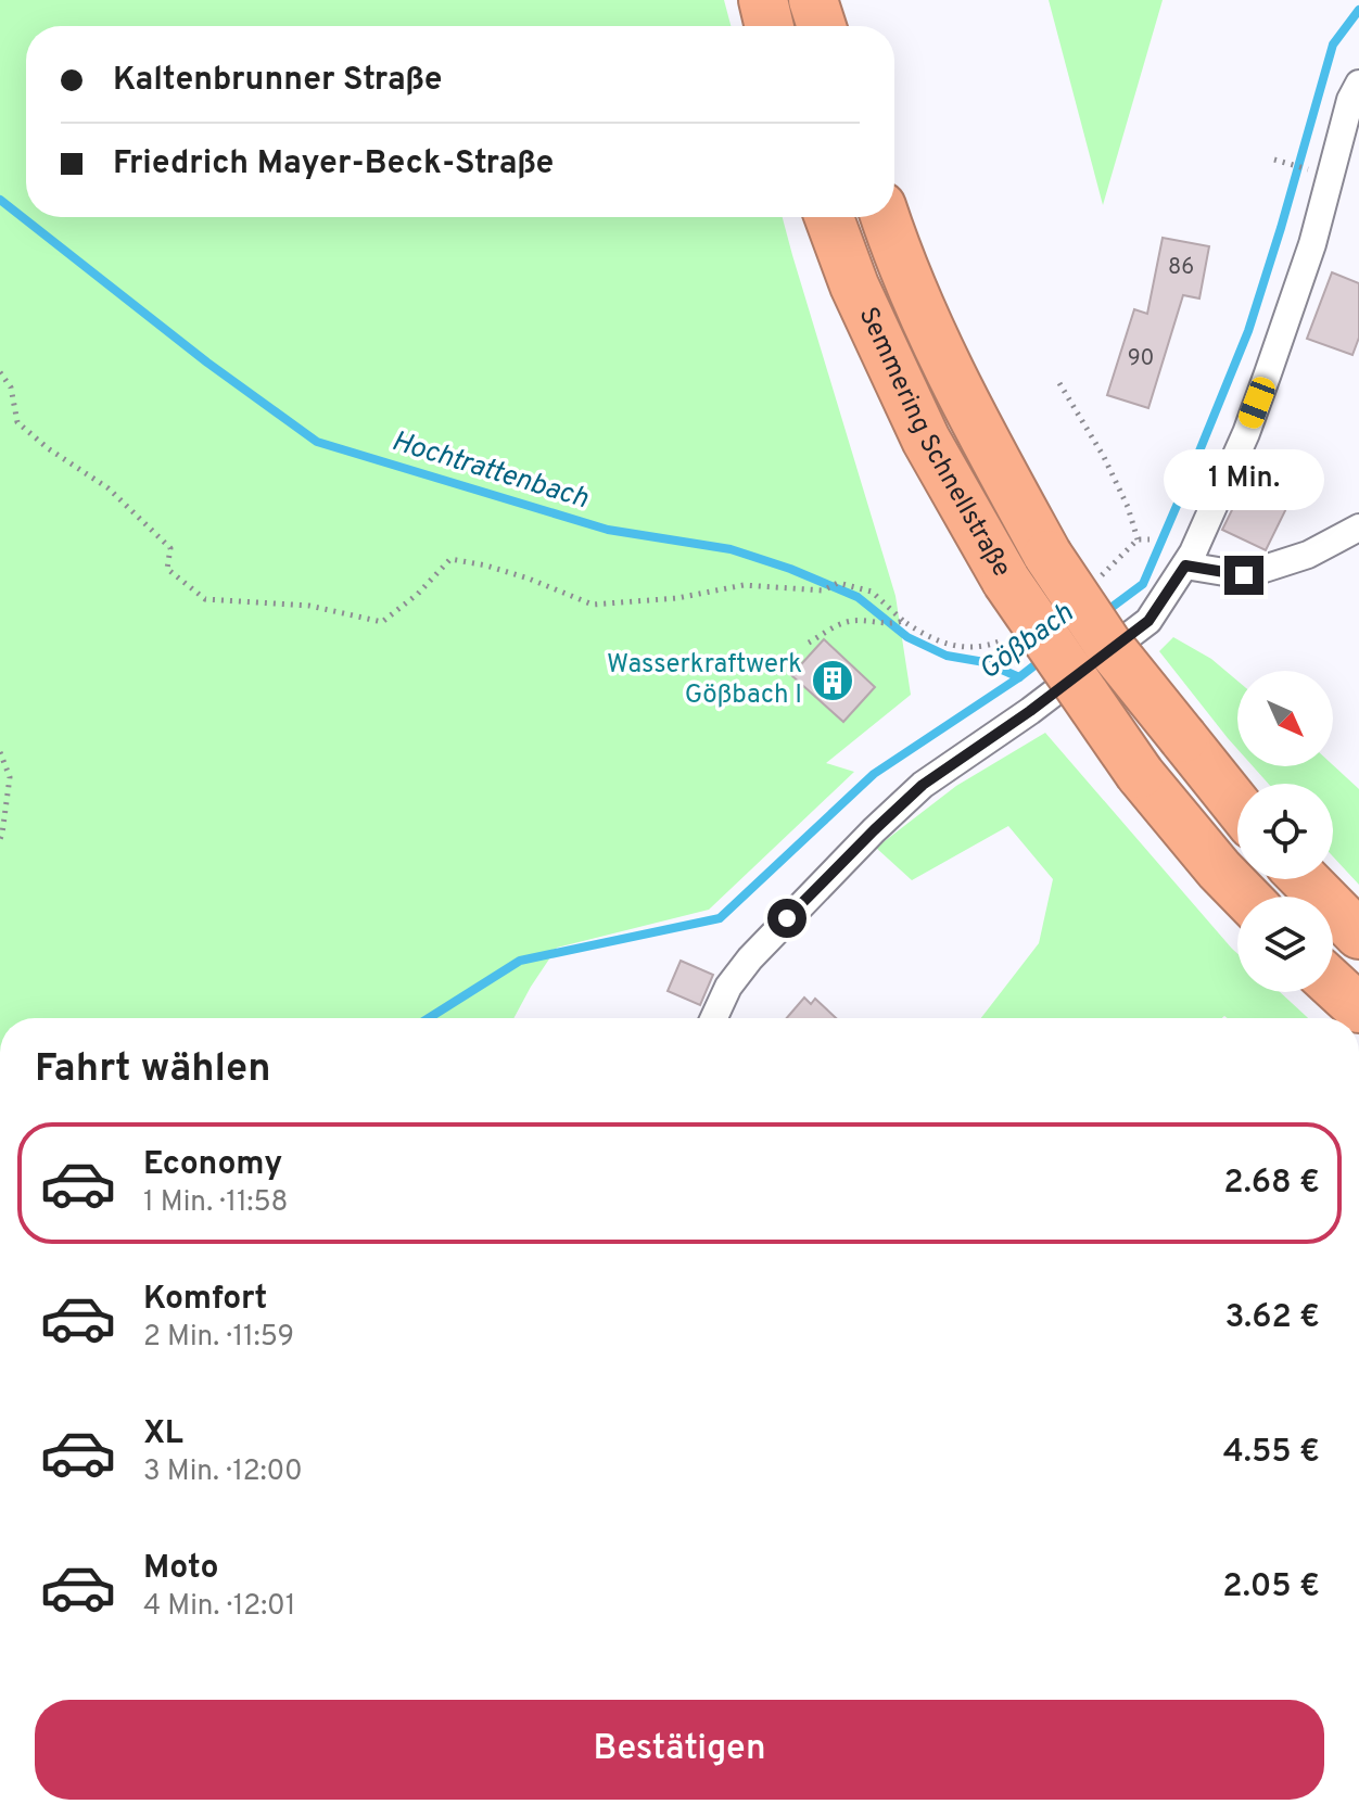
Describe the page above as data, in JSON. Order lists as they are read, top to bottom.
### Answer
{
  "streets": {
    "highway": ["Semmering Schnellstraße"]
  },
  "water": ["Hochtrattenbach", "Gößbach"],
  "places": {
    "building": ["Wasserkraftwerk Gößbach I"]
  },
  "house_numbers": ["86", "90"],
  "north": "bottom right",
  "page": {
    "banner": ["Kaltenbrunner Straße", "Friedrich Mayer-Beck-Straße"],
    "bubble": "1 Min.",
    "heading": "Fahrt wählen",
    "list": [
      {
        "name": "Economy",
        "note": "1 Min. · 11:58",
        "value": "2.68 €"
      },
      {
        "name": "Komfort",
        "note": "2 Min. · 11:59",
        "value": "3.62 €"
      },
      {
        "name": "XL",
        "note": "3 Min. · 12:00",
        "value": "4.55 €"
      },
      {
        "name": "Moto",
        "note": "4 Min. · 12:01",
        "value": "2.05 €"
      }
    ],
    "buttons": "Bestätigen"
  }
}
